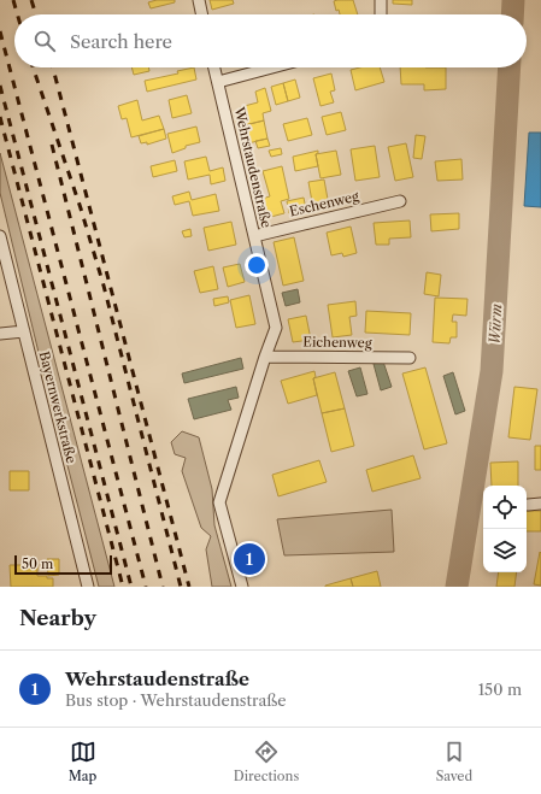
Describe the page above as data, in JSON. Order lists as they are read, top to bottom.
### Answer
{
  "streets": {
    "street": [
      "Wehrstaudenstraße",
      "Eschenweg",
      "Eichenweg",
      "Bayernwerkstraße"
    ]
  },
  "crossings": [
    ["Wehrstaudenstraße", "Eschenweg"],
    ["Wehrstaudenstraße", "Eichenweg"]
  ],
  "water": ["Würm"],
  "scale_bar": "50 m",
  "page": {
    "search": "Search here",
    "pins": "1",
    "scale": "50 m",
    "heading": "Nearby",
    "list": [
      {
        "mark": "1",
        "name": "Wehrstaudenstraße",
        "note": "Bus stop · Wehrstaudenstraße",
        "value": "150 m"
      }
    ],
    "nav": ["Map", "Directions", "Saved"]
  }
}
